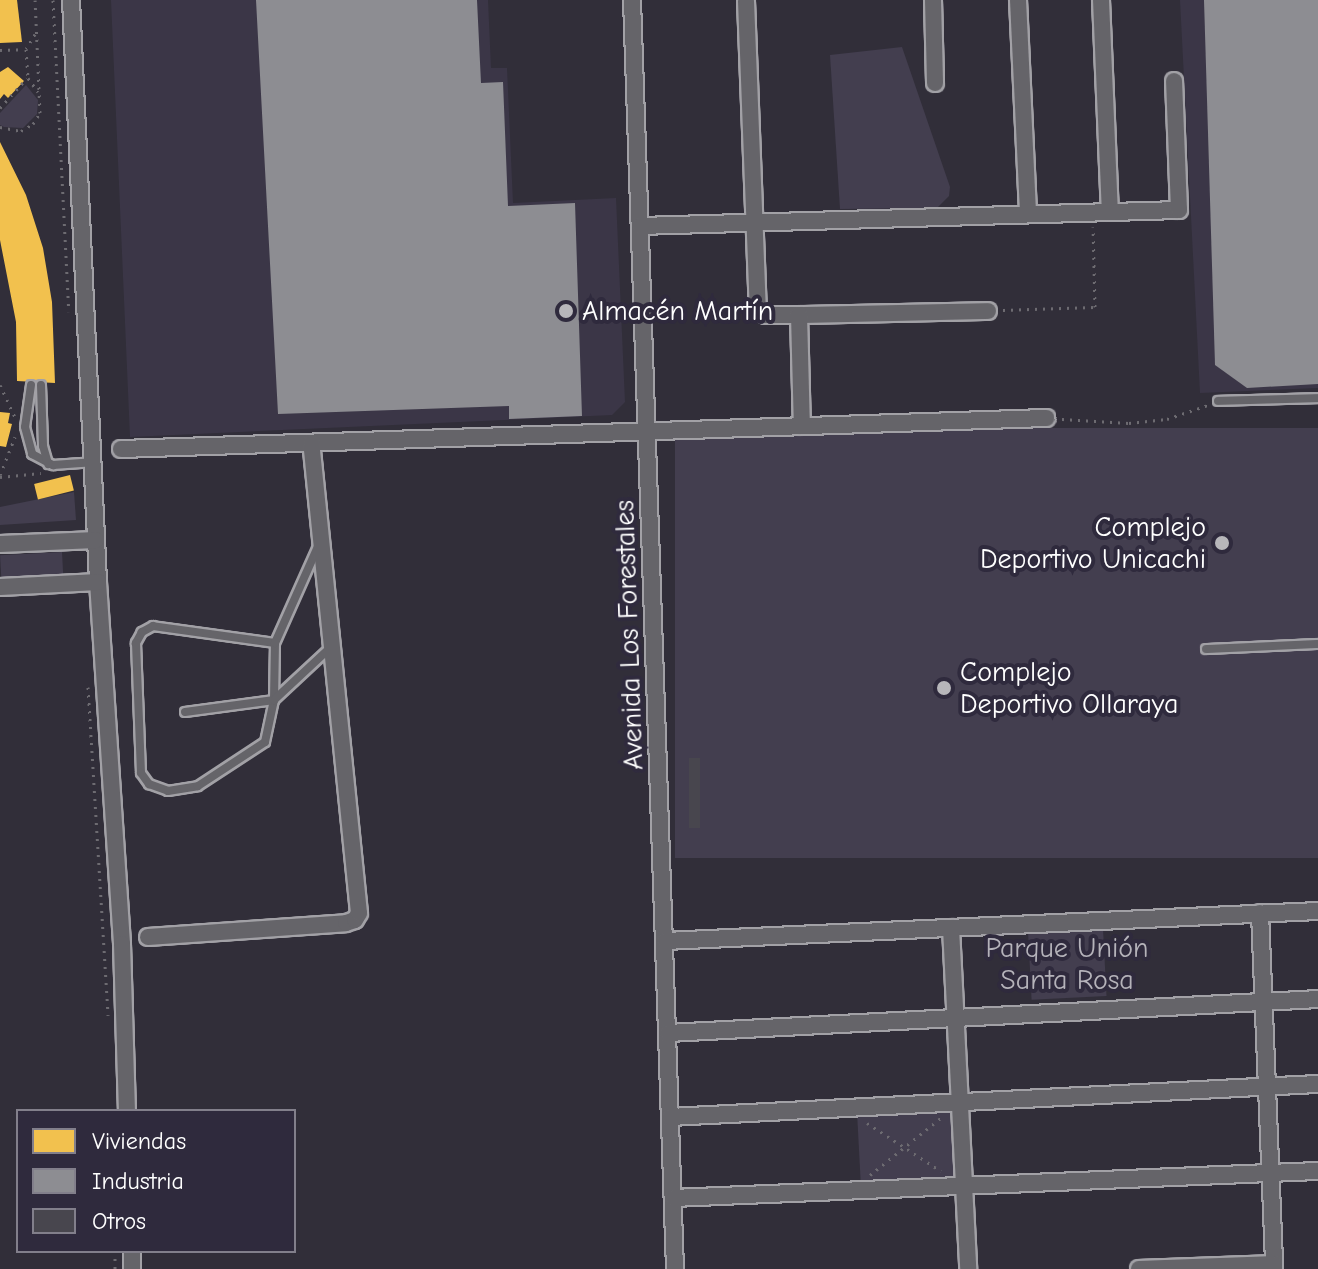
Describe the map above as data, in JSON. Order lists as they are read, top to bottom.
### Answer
{
  "streets": {
    "street": ["Avenida Los Forestales"]
  },
  "parks": ["Parque Unión Santa Rosa"],
  "places": ["Almacén Martín", "Complejo Deportivo Unicachi", "Complejo Deportivo Ollaraya"],
  "legend": ["Viviendas", "Industria", "Otros"]
}
